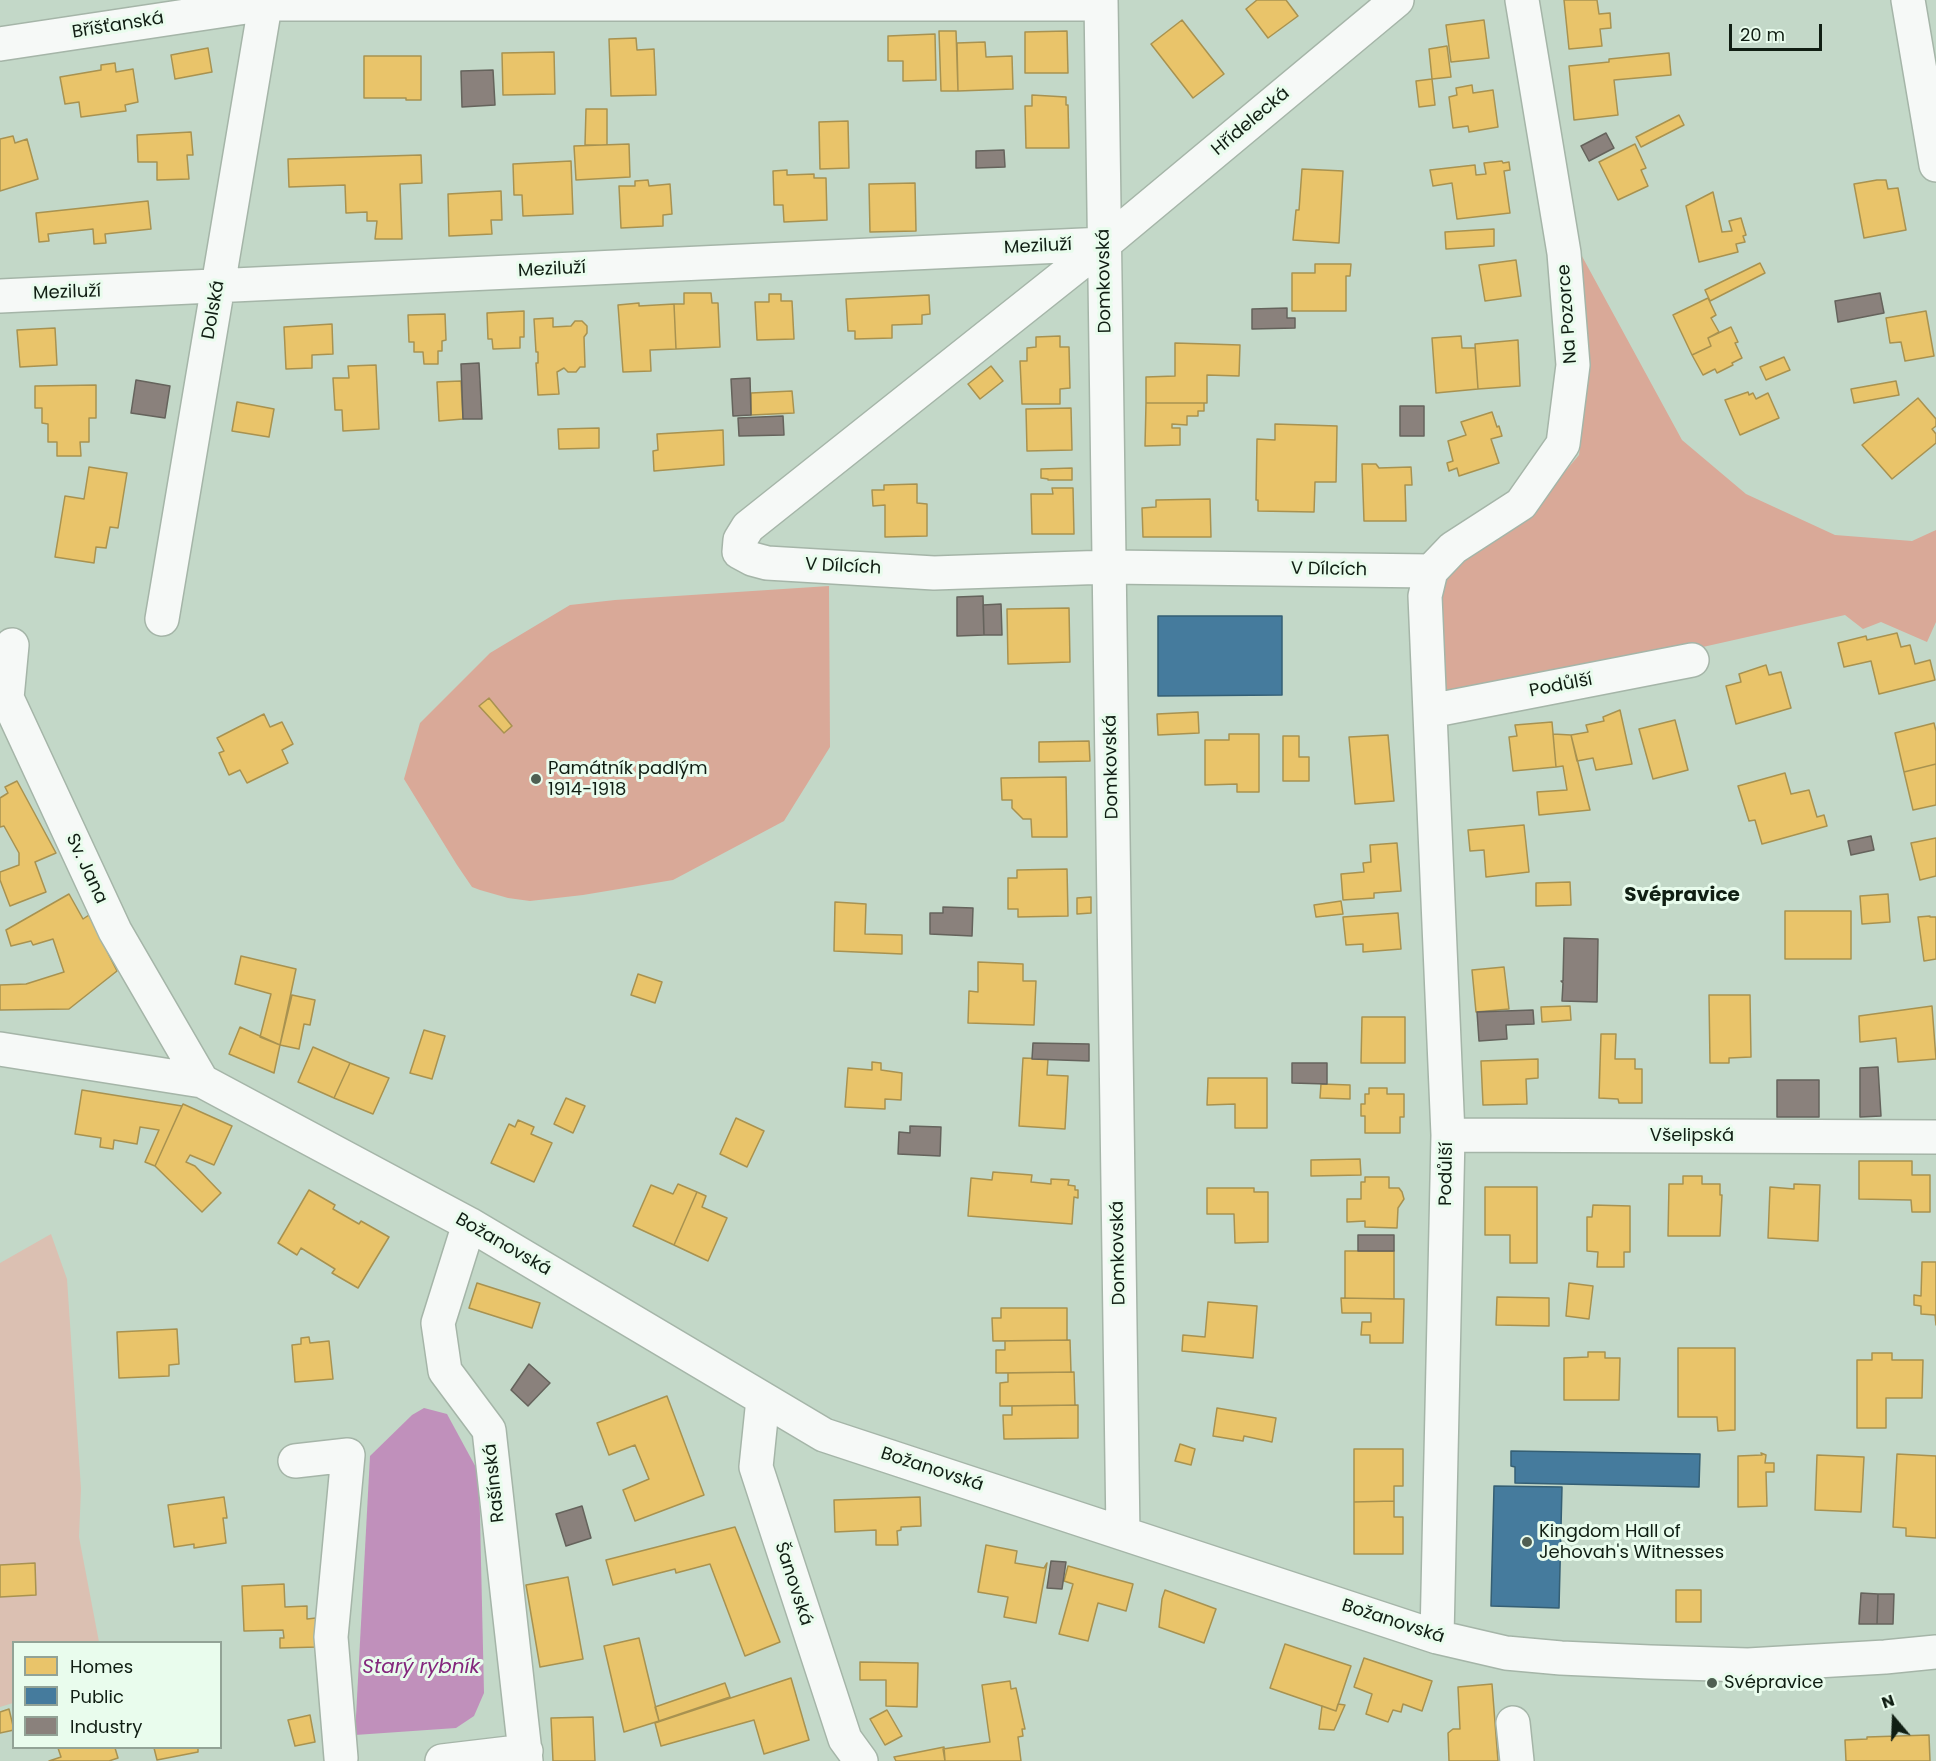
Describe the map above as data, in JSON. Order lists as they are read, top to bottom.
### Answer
{
  "streets": {
    "street": [
      "Bříšťanská",
      "Hřídelecká",
      "Meziluží",
      "Domkovská",
      "Dolská",
      "Na Pozorce",
      "V Dílcích",
      "Podůlší",
      "Sv. Jana",
      "Všelipská",
      "Božanovská",
      "Rašínská",
      "Šanovská"
    ]
  },
  "crossings": [
    ["Bříšťanská", "Domkovská"],
    ["Bříšťanská", "Dolská"],
    ["Hřídelecká", "Meziluží"],
    ["Hřídelecká", "Domkovská"],
    ["Hřídelecká", "V Dílcích"],
    ["Meziluží", "Domkovská"],
    ["Meziluží", "Dolská"],
    ["Meziluží", "V Dílcích"],
    ["Domkovská", "V Dílcích"],
    ["Domkovská", "Božanovská"],
    ["Na Pozorce", "V Dílcích"],
    ["Na Pozorce", "Podůlší"],
    ["V Dílcích", "Podůlší"],
    ["Podůlší", "Všelipská"],
    ["Podůlší", "Božanovská"],
    ["Sv. Jana", "Božanovská"],
    ["Božanovská", "Rašínská"],
    ["Božanovská", "Šanovská"]
  ],
  "districts": ["Svépravice"],
  "water": ["Starý rybník"],
  "places": ["Památník padlým 1914-1918", "Kingdom Hall of Jehovah's Witnesses", "Svépravice"],
  "legend": ["Homes", "Public", "Industry"],
  "scale_bar": "20 m",
  "north": "top"
}
